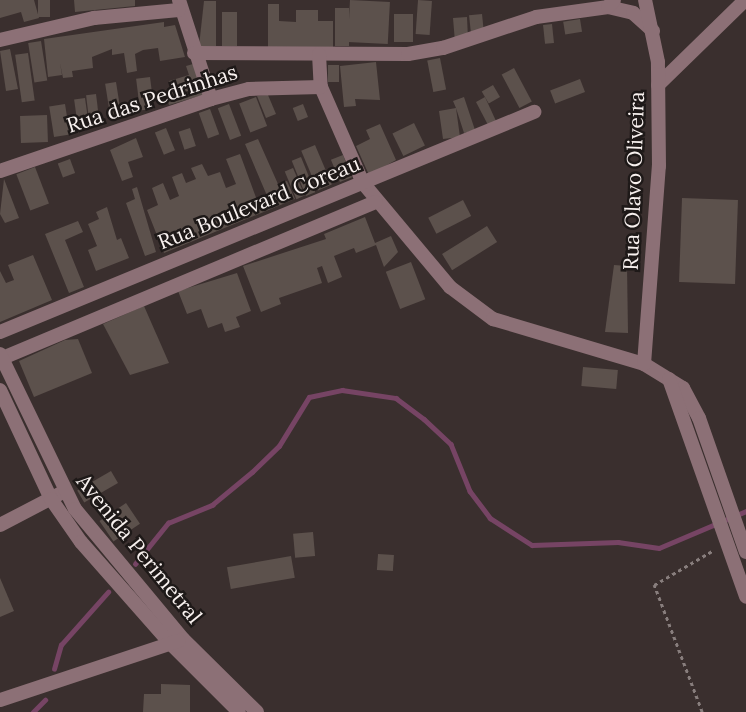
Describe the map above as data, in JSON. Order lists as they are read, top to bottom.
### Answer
{
  "streets": {
    "street": [
      "Rua das Pedrinhas",
      "Rua Olavo Oliveira",
      "Rua Boulevard Coreau",
      "Avenida Perimetral"
    ]
  },
  "crossings": [
    ["Rua Boulevard Coreau", "Avenida Perimetral"]
  ]
}
